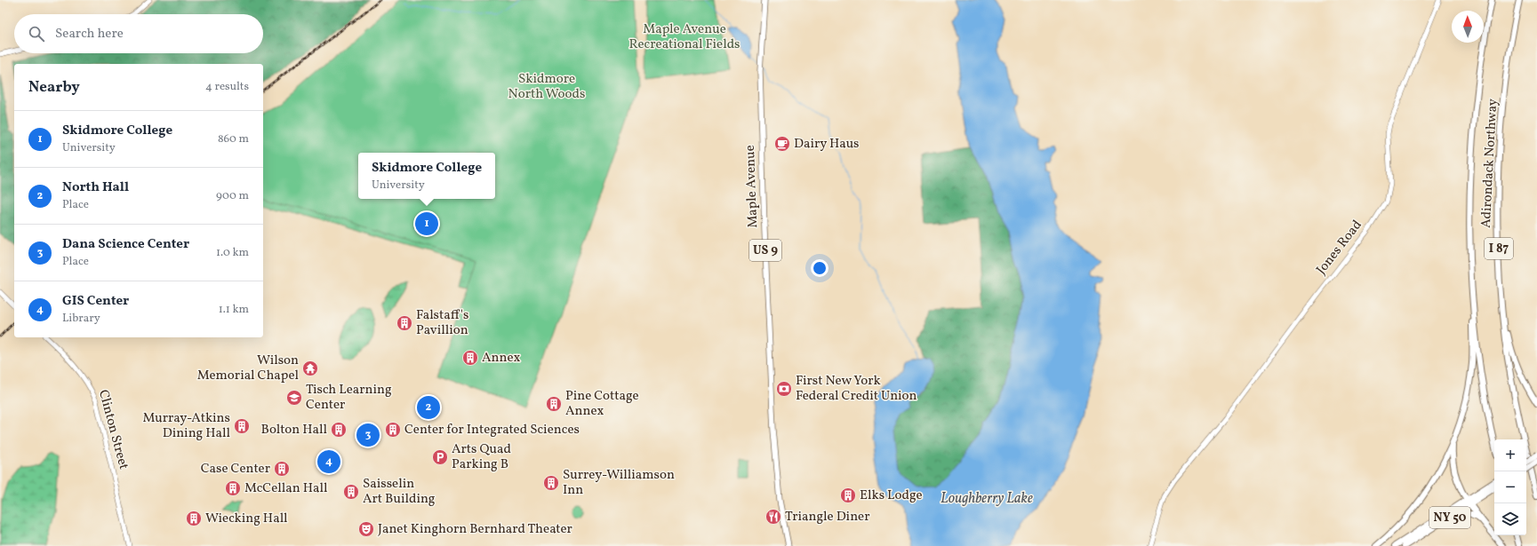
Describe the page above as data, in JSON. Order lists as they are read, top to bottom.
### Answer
{
  "streets": {
    "highway": ["Adirondack Northway", "I 87", "NY 50"],
    "main road": ["Maple Avenue", "US 9"],
    "street": ["Jones Road", "Clinton Street"]
  },
  "water": ["Loughberry Lake"],
  "parks": ["Maple Avenue Recreational Fields", "Skidmore North Woods"],
  "places": {
    "cafe": ["Dairy Haus"],
    "building": [
      "Falstaff's Pavillion",
      "Annex",
      "Pine Cottage Annex",
      "Murray-Atkins Dining Hall",
      "Bolton Hall",
      "Center for Integrated Sciences",
      "Case Center",
      "Surrey-Williamson Inn",
      "McCellan Hall",
      "Saisselin Art Building",
      "Elks Lodge",
      "Wiecking Hall"
    ],
    "temple": ["Wilson Memorial Chapel"],
    "bank": ["First New York Federal Credit Union"],
    "school or university": ["Tisch Learning Center"],
    "parking": ["Arts Quad Parking B"],
    "restaurant": ["Triangle Diner"],
    "theatre": ["Janet Kinghorn Bernhard Theater"]
  },
  "north": "top",
  "page": {
    "search": "Search here",
    "heading": ["Nearby", "4 results"],
    "list": [
      {
        "mark": "1",
        "name": "Skidmore College",
        "note": "University",
        "value": "860 m"
      },
      {
        "mark": "2",
        "name": "North Hall",
        "note": "Place",
        "value": "900 m"
      },
      {
        "mark": "3",
        "name": "Dana Science Center",
        "note": "Place",
        "value": "1.0 km"
      },
      {
        "mark": "4",
        "name": "GIS Center",
        "note": "Library",
        "value": "1.1 km"
      }
    ],
    "popup": ["Skidmore College", "University"],
    "pins": [
      "1",
      "2",
      "3",
      "4"
    ],
    "map_buttons": ["+", "−"]
  }
}
